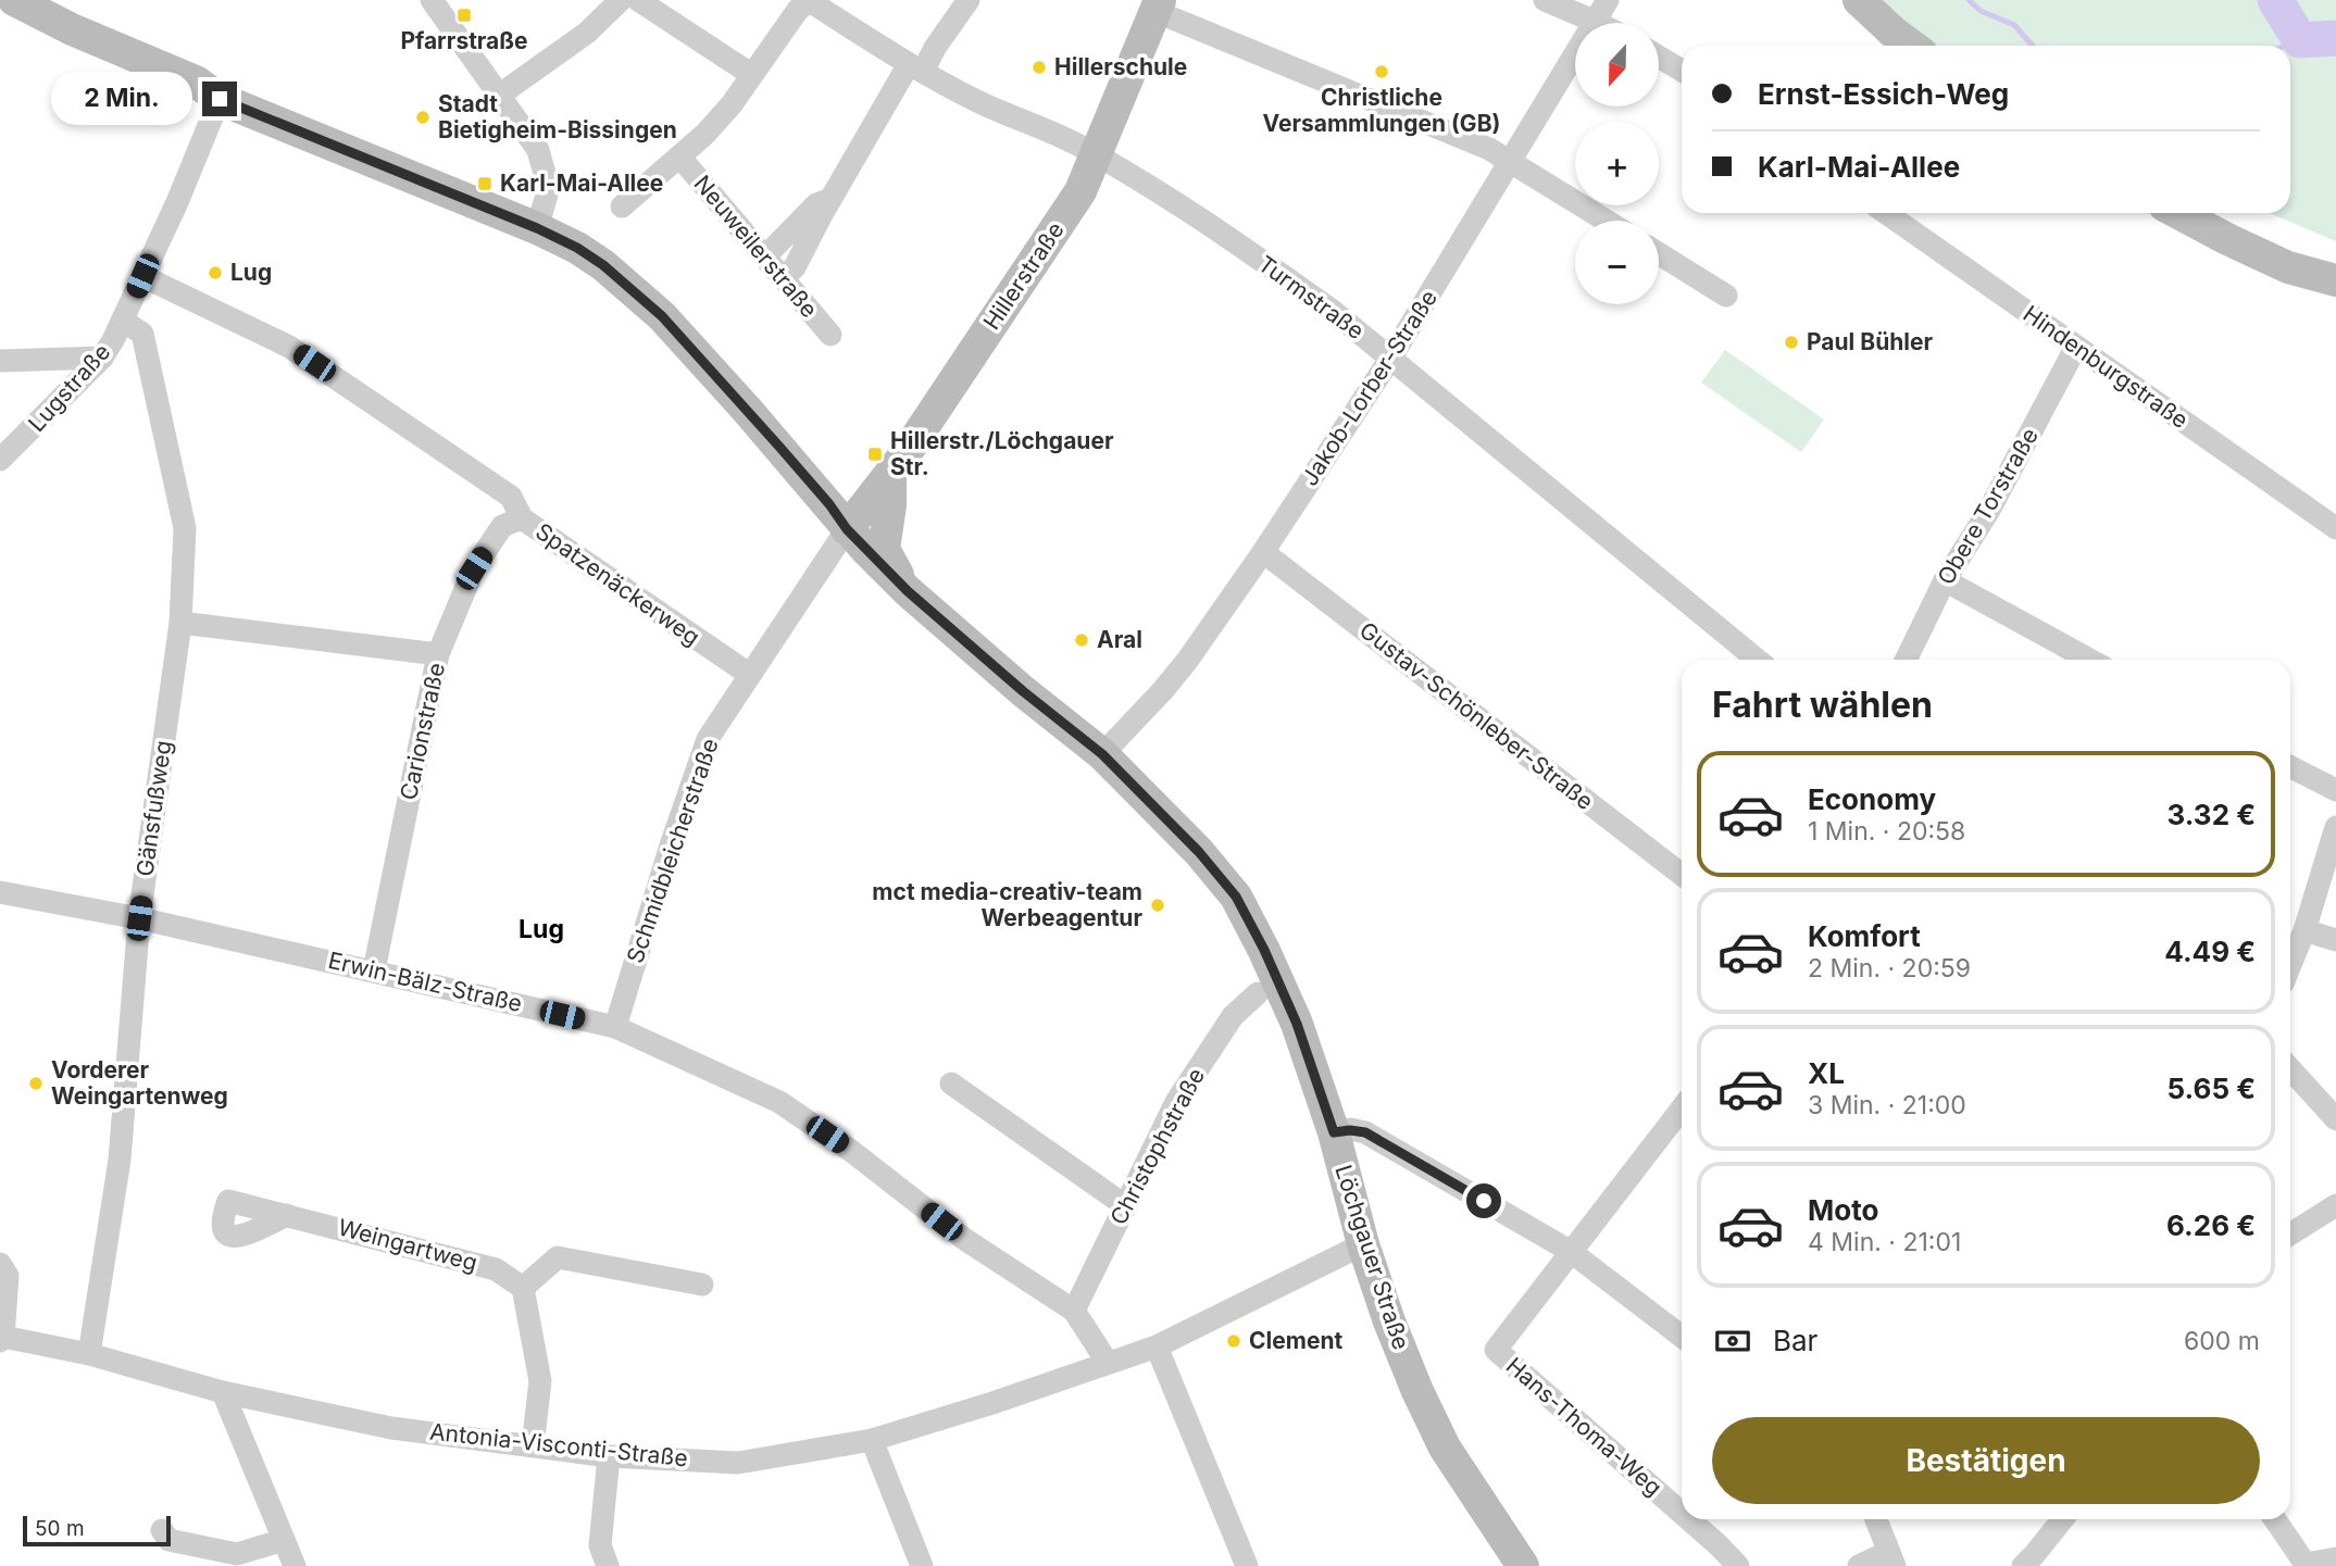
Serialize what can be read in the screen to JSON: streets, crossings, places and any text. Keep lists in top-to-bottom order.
{
  "streets": {
    "main road": ["Hillerstraße", "Löchgauer Straße"],
    "street": [
      "Neuweilerstraße",
      "Turmstraße",
      "Hindenburgstraße",
      "Lugstraße",
      "Jakob-Lorber-Straße",
      "Obere Torstraße",
      "Spatzenäckerweg",
      "Gustav-Schönleber-Straße",
      "Carionstraße",
      "Gänsfußweg",
      "Schmidbleicherstraße",
      "Erwin-Bälz-Straße",
      "Christophstraße",
      "Weingartweg",
      "Hans-Thoma-Weg",
      "Antonia-Visconti-Straße"
    ]
  },
  "crossings": [
    ["Neuweilerstraße", "Turmstraße"],
    ["Hillerstraße", "Turmstraße"],
    ["Hillerstraße", "Schmidbleicherstraße"],
    ["Hillerstraße", "Löchgauer Straße"],
    ["Turmstraße", "Jakob-Lorber-Straße"],
    ["Hindenburgstraße", "Obere Torstraße"],
    ["Lugstraße", "Spatzenäckerweg"],
    ["Lugstraße", "Gänsfußweg"],
    ["Jakob-Lorber-Straße", "Gustav-Schönleber-Straße"],
    ["Jakob-Lorber-Straße", "Löchgauer Straße"],
    ["Spatzenäckerweg", "Carionstraße"],
    ["Spatzenäckerweg", "Schmidbleicherstraße"],
    ["Carionstraße", "Erwin-Bälz-Straße"],
    ["Gänsfußweg", "Erwin-Bälz-Straße"],
    ["Gänsfußweg", "Antonia-Visconti-Straße"],
    ["Schmidbleicherstraße", "Erwin-Bälz-Straße"],
    ["Schmidbleicherstraße", "Löchgauer Straße"],
    ["Erwin-Bälz-Straße", "Christophstraße"],
    ["Erwin-Bälz-Straße", "Antonia-Visconti-Straße"],
    ["Löchgauer Straße", "Antonia-Visconti-Straße"]
  ],
  "districts": ["Lug"],
  "places": {
    "transit": ["Pfarrstraße", "Karl-Mai-Allee", "Hillerstr./Löchgauer Str."],
    "other": [
      "Hillerschule",
      "Christliche Versammlungen (GB)",
      "Stadt Bietigheim-Bissingen",
      "Lug",
      "Paul Bühler",
      "Aral",
      "mct media-creativ-team Werbeagentur",
      "Vorderer Weingartenweg",
      "Clement"
    ]
  },
  "scale_bar": "50 m",
  "north": "bottom",
  "page": {
    "map_buttons": ["+", "−"],
    "banner": ["Ernst-Essich-Weg", "Karl-Mai-Allee"],
    "bubble": "2 Min.",
    "heading": "Fahrt wählen",
    "list": [
      {
        "name": "Economy",
        "note": "1 Min. · 20:58",
        "value": "3.32 €"
      },
      {
        "name": "Komfort",
        "note": "2 Min. · 20:59",
        "value": "4.49 €"
      },
      {
        "name": "XL",
        "note": "3 Min. · 21:00",
        "value": "5.65 €"
      },
      {
        "name": "Moto",
        "note": "4 Min. · 21:01",
        "value": "6.26 €"
      }
    ],
    "pay": ["Bar", "600 m"],
    "buttons": "Bestätigen",
    "scale": "50 m"
  }
}
